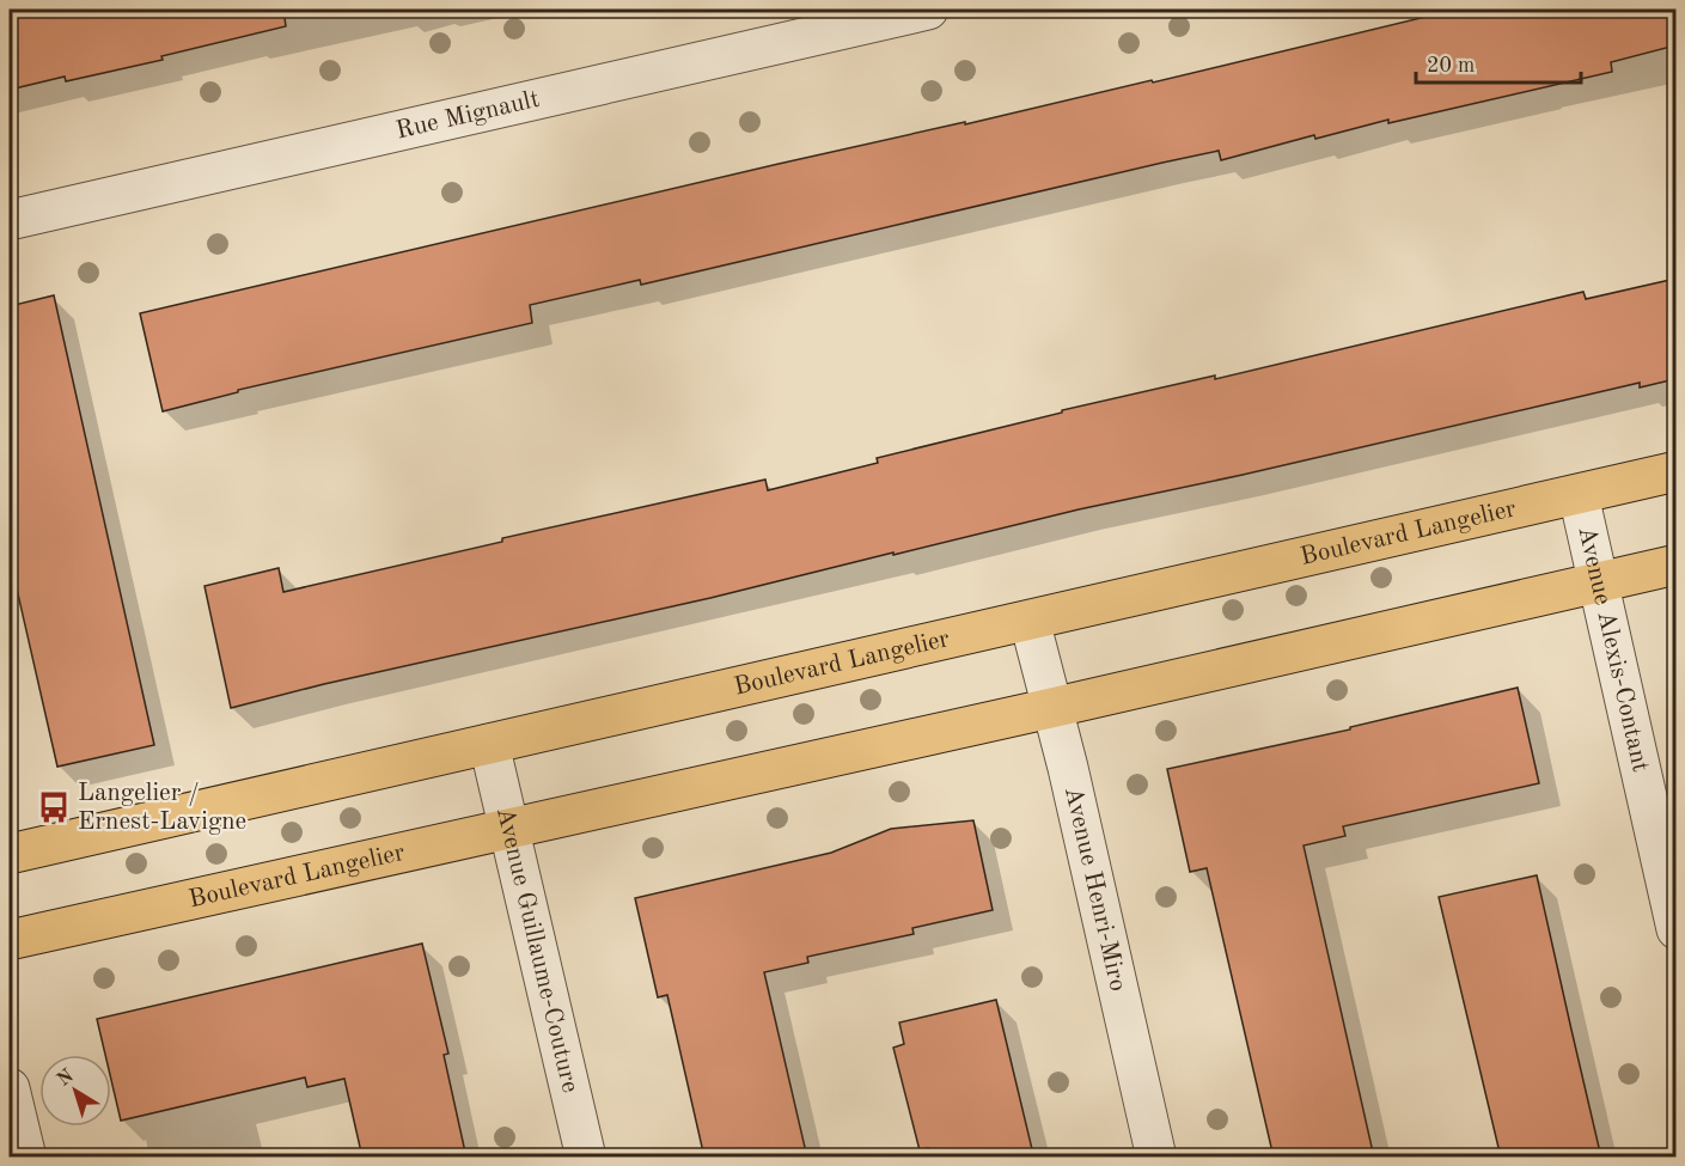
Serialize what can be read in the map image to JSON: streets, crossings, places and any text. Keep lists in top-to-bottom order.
{
  "streets": {
    "main road": ["Boulevard Langelier"],
    "street": [
      "Rue Mignault",
      "Avenue Alexis-Contant",
      "Avenue Henri-Miro",
      "Avenue Guillaume-Couture"
    ]
  },
  "crossings": [
    ["Boulevard Langelier", "Avenue Alexis-Contant"],
    ["Boulevard Langelier", "Avenue Henri-Miro"],
    ["Boulevard Langelier", "Avenue Guillaume-Couture"]
  ],
  "places": {
    "bus stop": ["Langelier / Ernest-Lavigne"]
  },
  "scale_bar": "20 m",
  "north": "top left"
}
